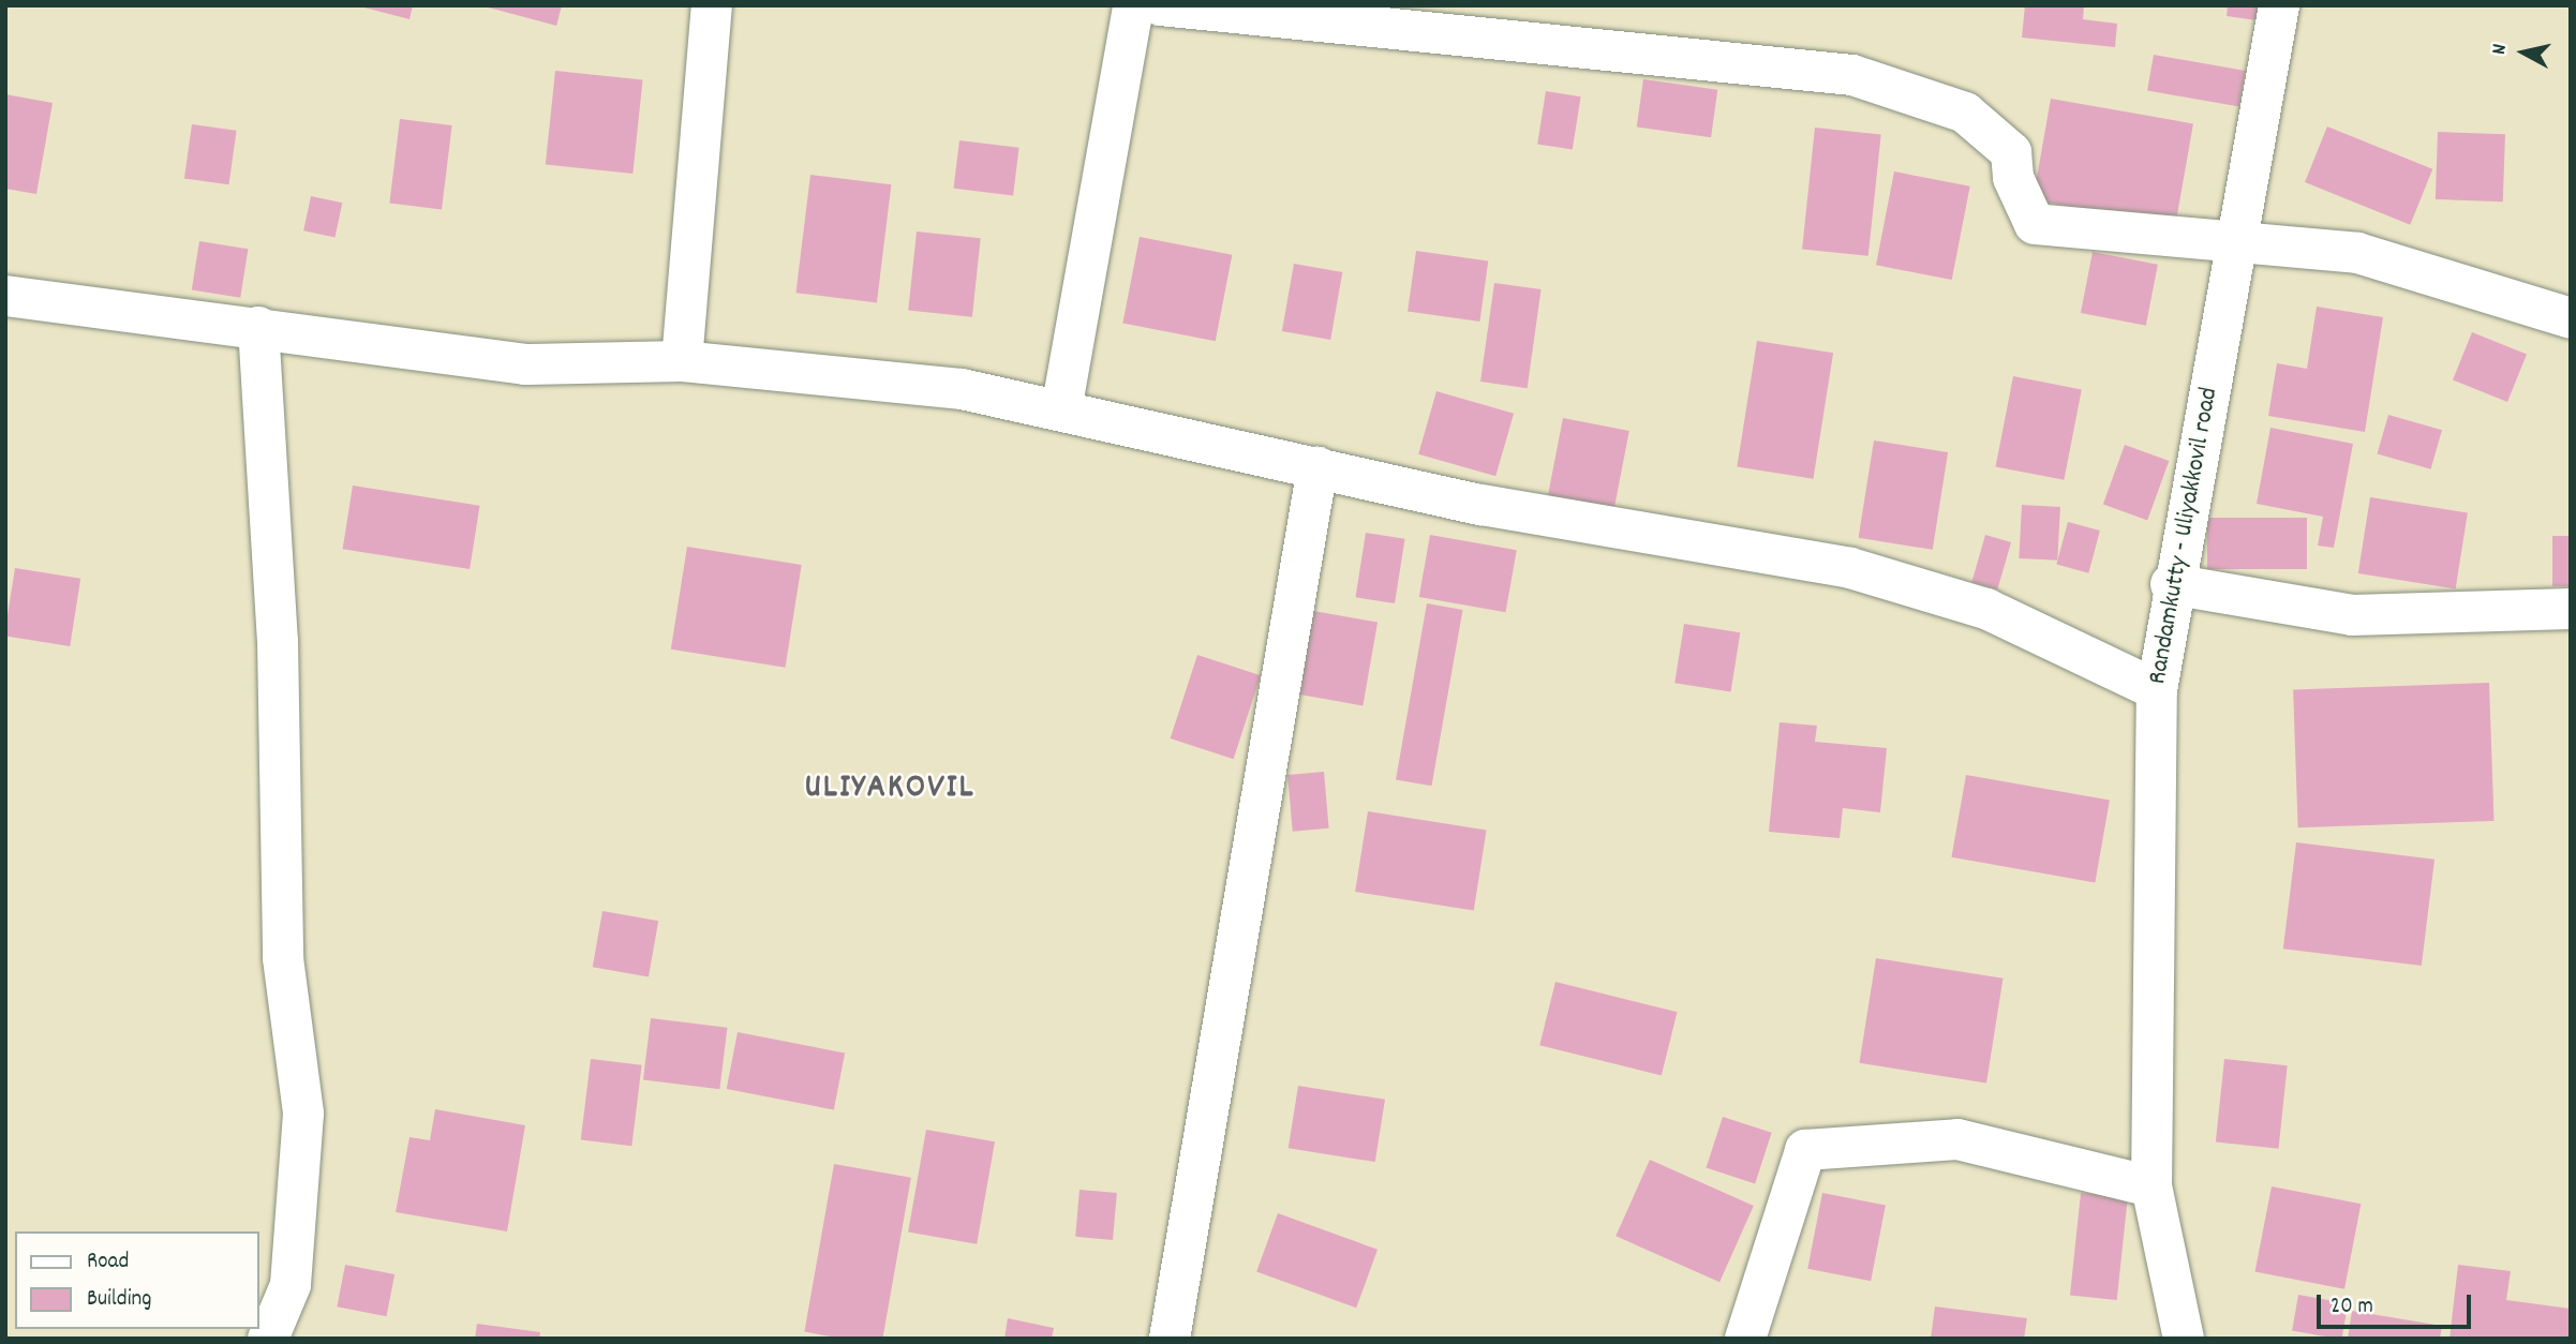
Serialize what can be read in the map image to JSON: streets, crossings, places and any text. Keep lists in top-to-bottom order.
{
  "streets": {
    "street": ["Randamkutty - Uliyakkovil road"]
  },
  "districts": ["ULIYAKOVIL"],
  "legend": ["Road", "Building"],
  "scale_bar": "20 m",
  "north": "left"
}
